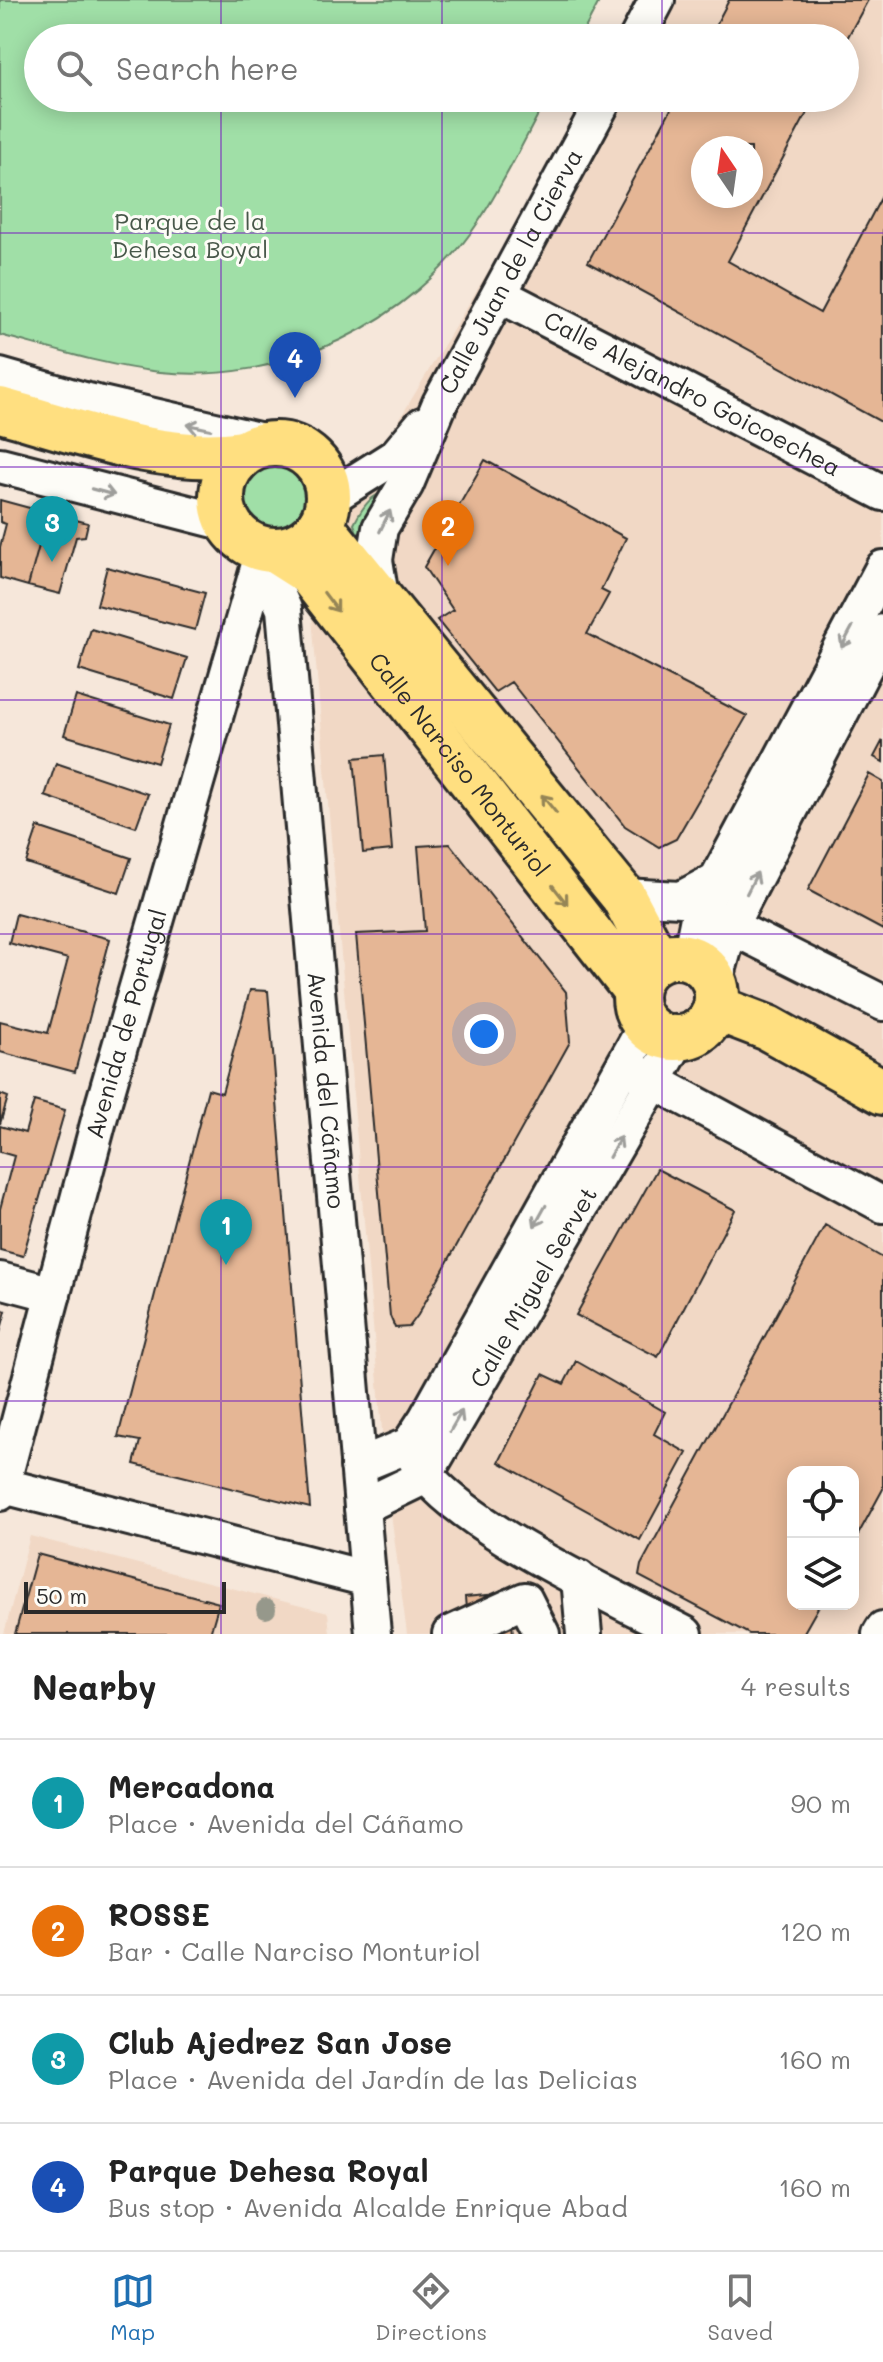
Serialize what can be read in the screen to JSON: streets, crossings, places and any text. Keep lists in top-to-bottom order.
{
  "streets": {
    "main road": ["Calle Narciso Monturiol"],
    "street": [
      "Calle Juan de la Cierva",
      "Calle Alejandro Goicoechea",
      "Avenida de Portugal",
      "Avenida del Cáñamo",
      "Calle Miguel Servet"
    ]
  },
  "crossings": [
    ["Calle Juan de la Cierva", "Calle Alejandro Goicoechea"],
    ["Calle Narciso Monturiol", "Avenida de Portugal"],
    ["Calle Narciso Monturiol", "Avenida del Cáñamo"],
    ["Avenida de Portugal", "Avenida del Cáñamo"]
  ],
  "parks": ["Parque de la Dehesa Boyal"],
  "scale_bar": "50 m",
  "north": "top",
  "page": {
    "search": "Search here",
    "pins": [
      "4",
      "3",
      "2",
      "1"
    ],
    "scale": "50 m",
    "heading": ["Nearby", "4 results"],
    "list": [
      {
        "mark": "1",
        "name": "Mercadona",
        "note": "Place · Avenida del Cáñamo",
        "value": "90 m"
      },
      {
        "mark": "2",
        "name": "ROSSE",
        "note": "Bar · Calle Narciso Monturiol",
        "value": "120 m"
      },
      {
        "mark": "3",
        "name": "Club Ajedrez San Jose",
        "note": "Place · Avenida del Jardín de las Delicias",
        "value": "160 m"
      },
      {
        "mark": "4",
        "name": "Parque Dehesa Royal",
        "note": "Bus stop · Avenida Alcalde Enrique Abad",
        "value": "160 m"
      }
    ],
    "nav": ["Map", "Directions", "Saved"]
  }
}
